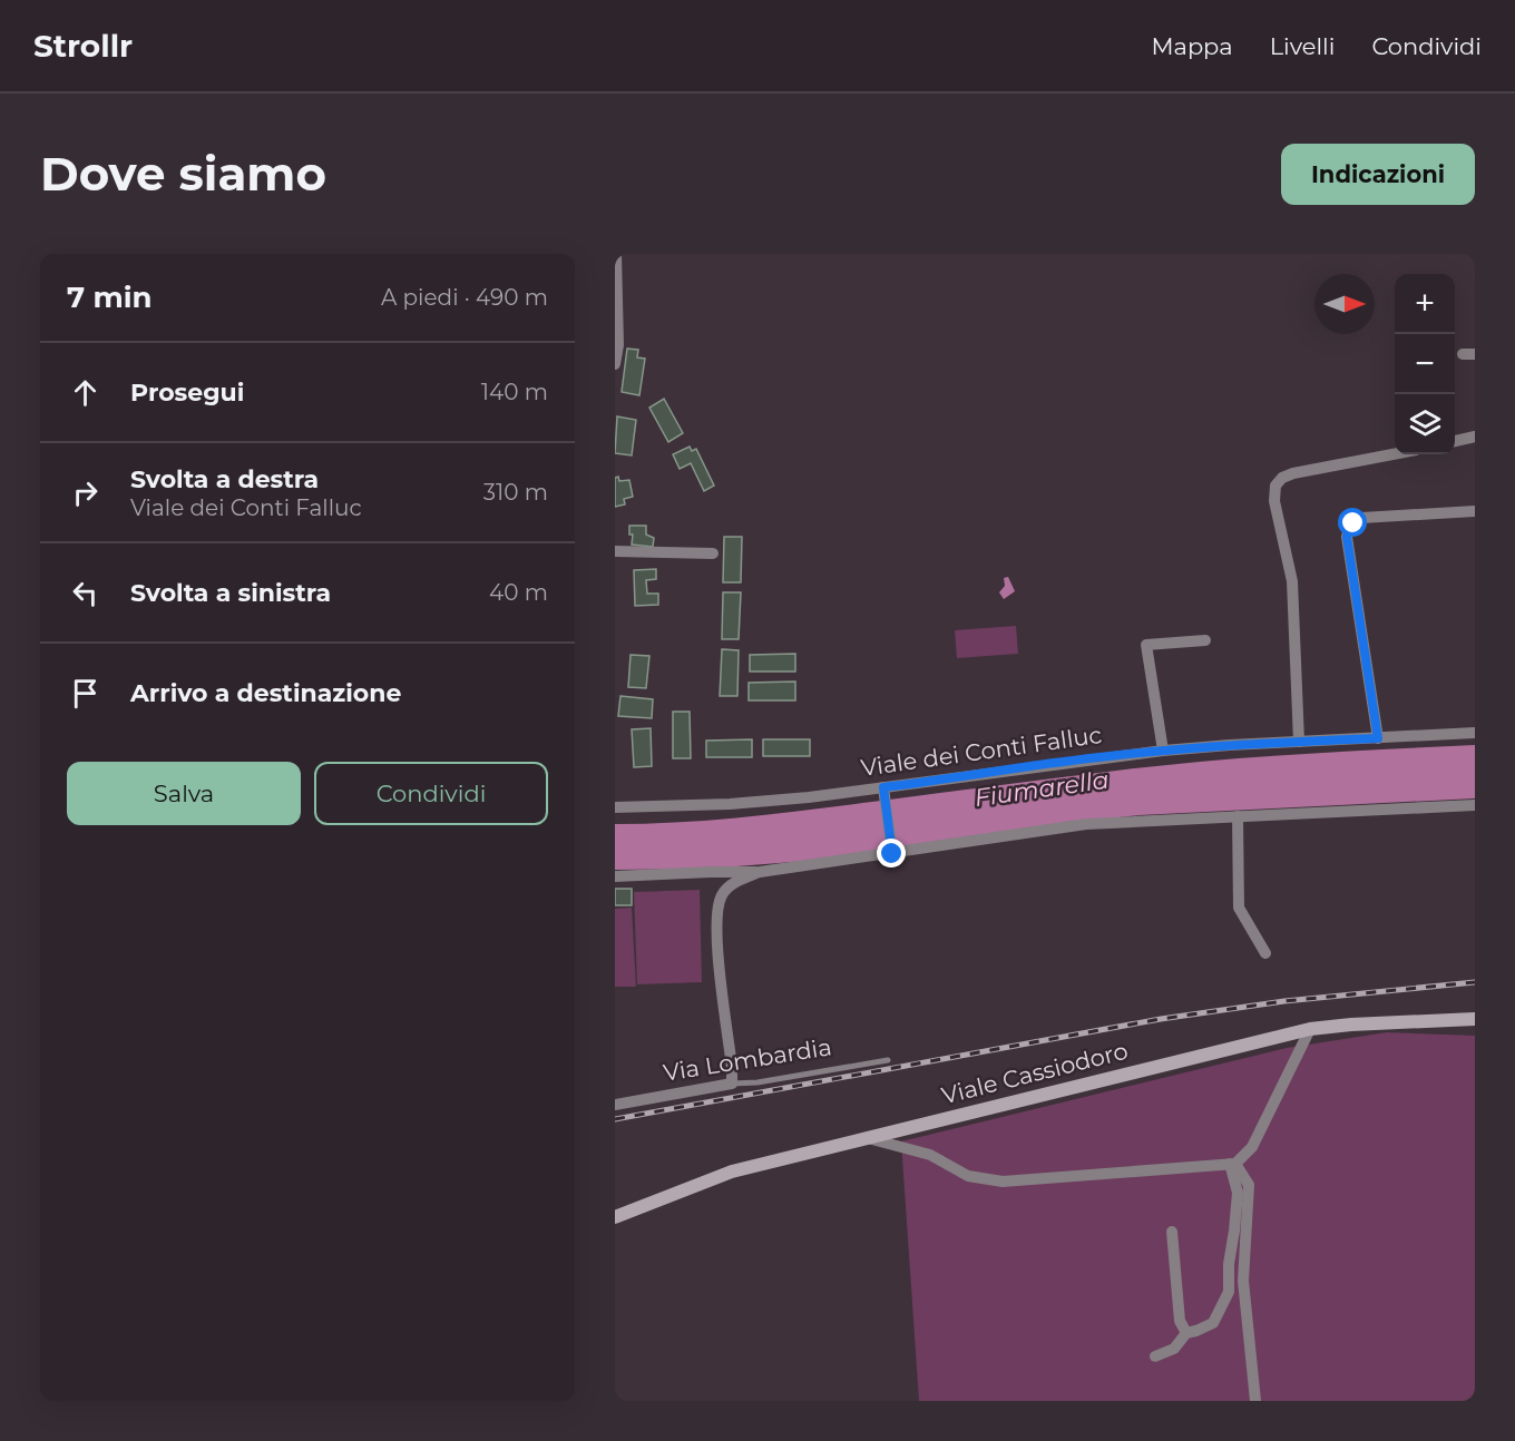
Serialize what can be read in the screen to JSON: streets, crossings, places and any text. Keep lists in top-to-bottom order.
{
  "streets": {
    "main road": ["Viale Cassiodoro"],
    "street": ["Viale dei Conti Falluc", "Via Lombardia"]
  },
  "water": ["Fiumarella"],
  "north": "right",
  "page": {
    "header": "Strollr",
    "nav": ["Mappa", "Livelli", "Condividi"],
    "buttons": [
      "Indicazioni",
      ["Salva", "Condividi"]
    ],
    "title": "Dove siamo",
    "heading": ["7 min", "A piedi · 490 m"],
    "map_buttons": ["+", "−"],
    "list": [
      ["Prosegui", "140 m"],
      ["Svolta a destra", "Viale dei Conti Falluc", "310 m"],
      ["Svolta a sinistra", "40 m"],
      "Arrivo a destinazione"
    ]
  }
}
